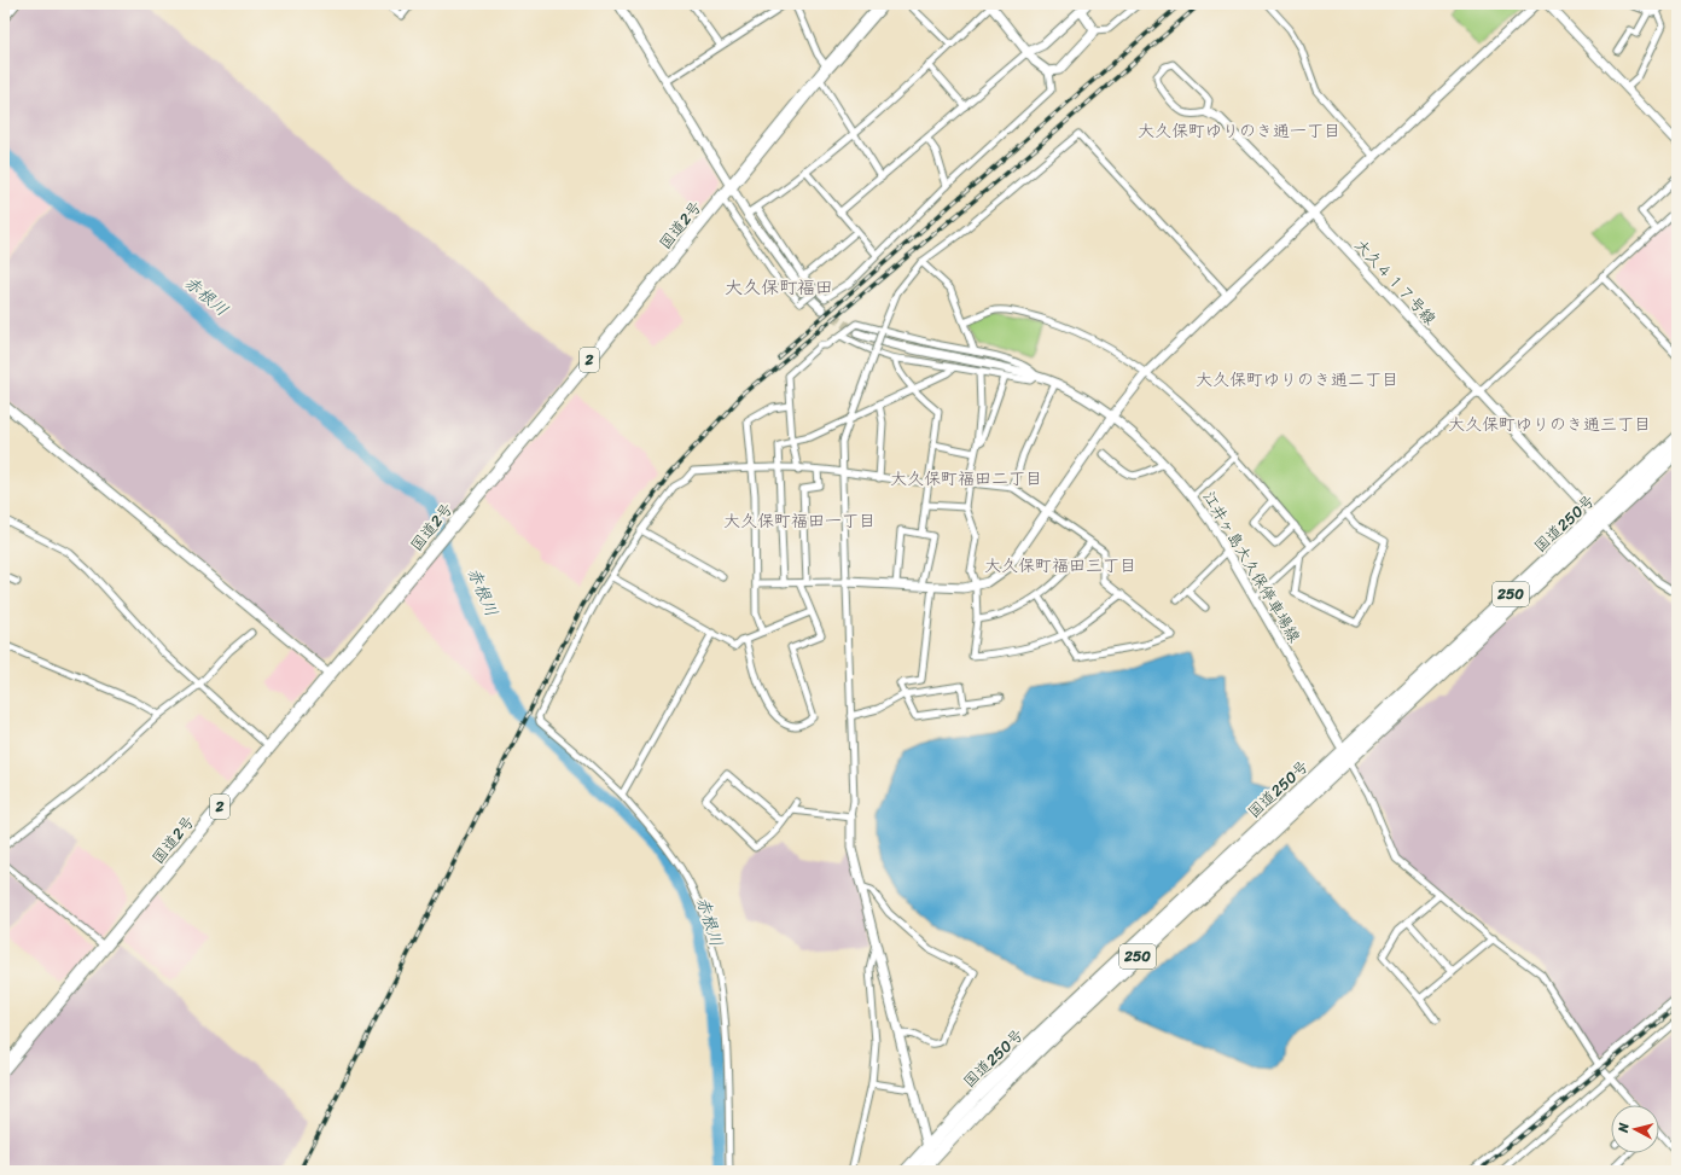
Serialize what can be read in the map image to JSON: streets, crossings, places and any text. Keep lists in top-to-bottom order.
{
  "streets": {
    "highway": [
      "国道2号",
      "2",
      "国道250号",
      "250"
    ],
    "street": ["大久４１７号線", "江井ヶ島大久保停車場線"]
  },
  "crossings": [
    ["大久４１７号線", "国道250号"],
    ["国道250号", "江井ヶ島大久保停車場線"]
  ],
  "districts": [
    "大久保町ゆりのき通一丁目",
    "大久保町福田",
    "大久保町ゆりのき通二丁目",
    "大久保町ゆりのき通三丁目",
    "大久保町福田二丁目",
    "大久保町福田一丁目",
    "大久保町福田三丁目"
  ],
  "water": ["赤根川"],
  "north": "left"
}
